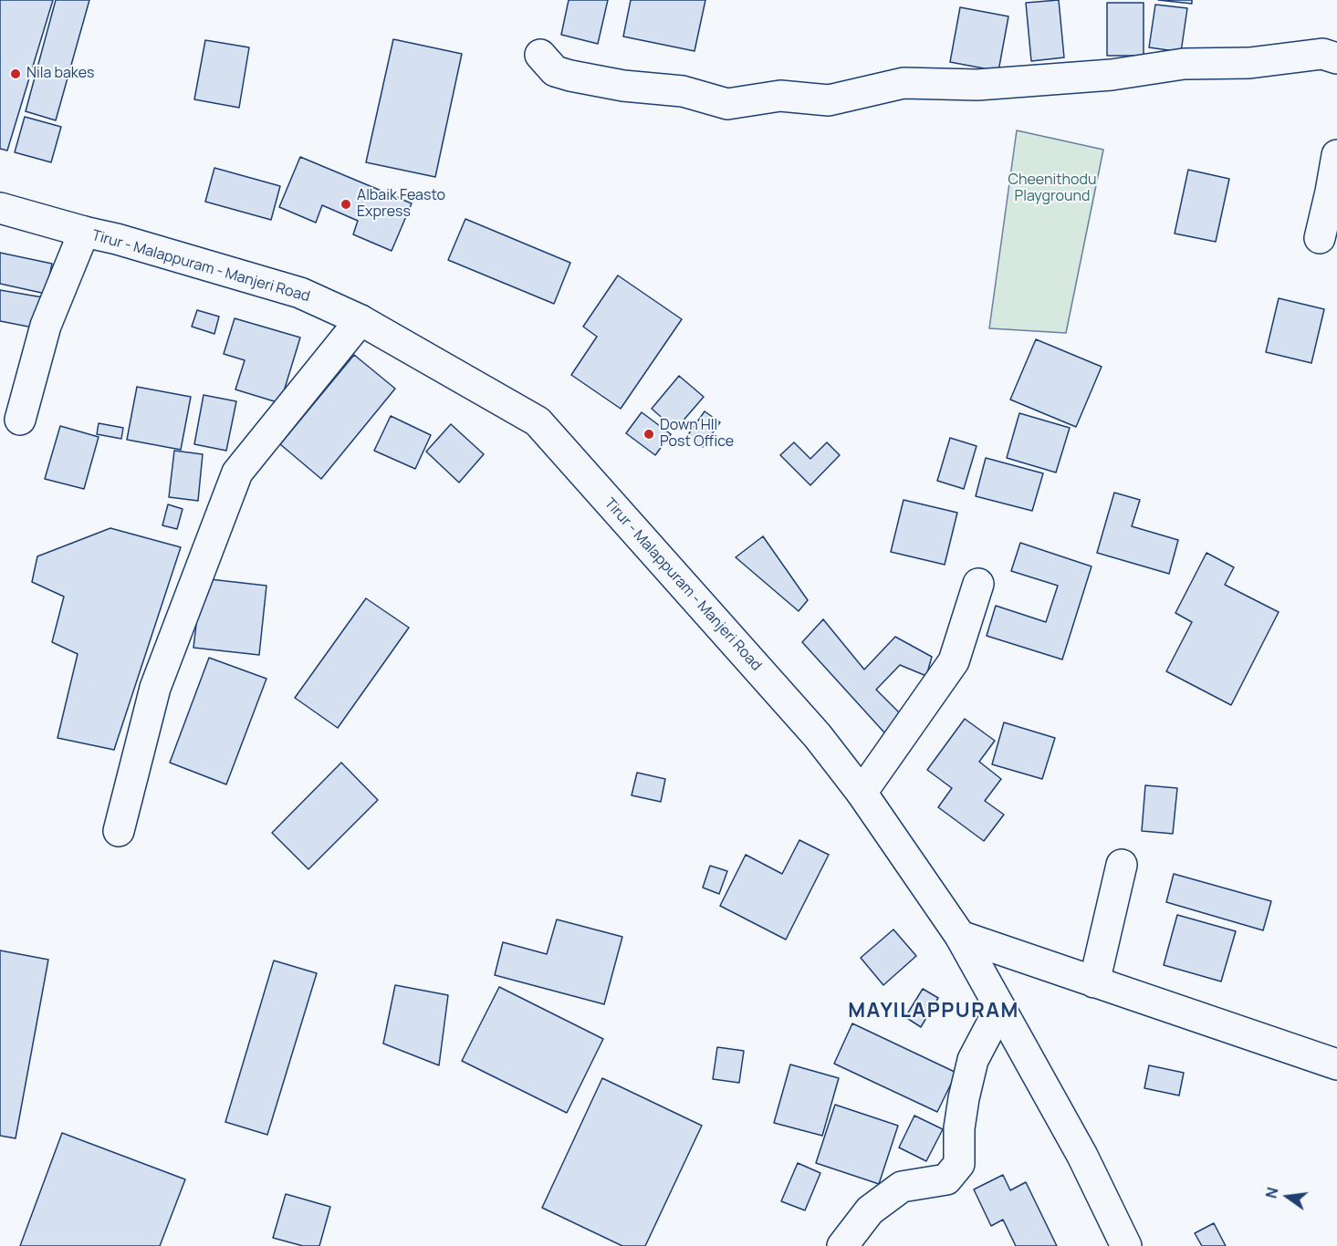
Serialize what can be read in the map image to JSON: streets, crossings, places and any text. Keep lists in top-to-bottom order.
{
  "streets": {
    "street": ["Tirur - Malappuram - Manjeri Road"]
  },
  "districts": ["MAYILAPPURAM"],
  "parks": ["Cheenithodu Playground"],
  "places": ["Nila bakes", "Albaik Feasto Express", "Down Hll Post Office"],
  "north": "left"
}
